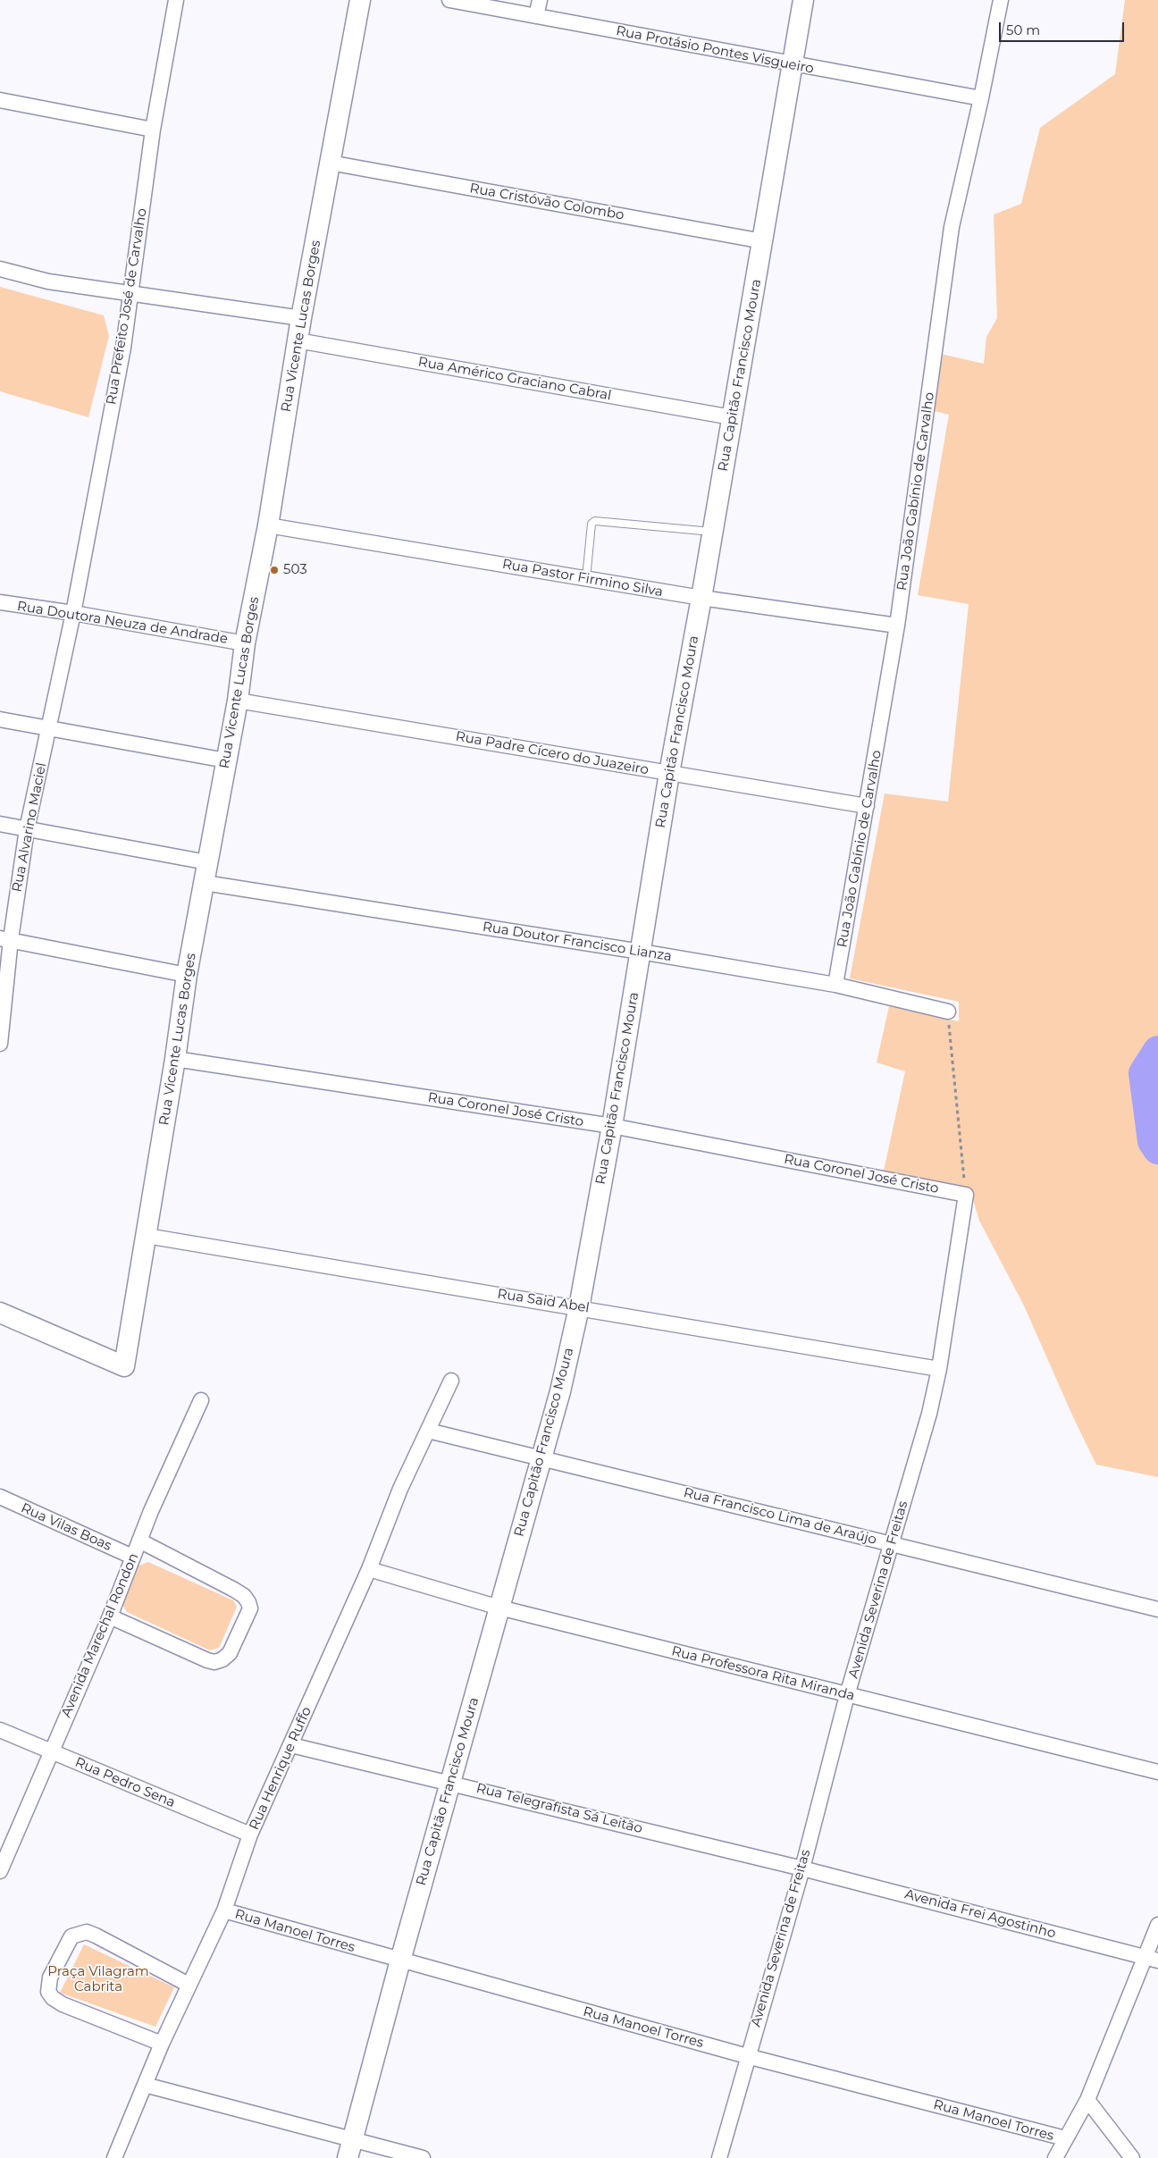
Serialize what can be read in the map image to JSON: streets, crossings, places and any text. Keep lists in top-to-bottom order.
{
  "streets": {
    "main road": ["Rua Vicente Lucas Borges", "Rua Capitão Francisco Moura"],
    "street": [
      "Rua Protásio Pontes Visgueiro",
      "Rua Cristóvão Colombo",
      "Rua Prefeito José de Carvalho",
      "Rua Américo Graciano Cabral",
      "Rua João Gabínio de Carvalho",
      "Rua Pastor Firmino Silva",
      "Rua Doutora Neuza de Andrade",
      "Rua Padre Cícero do Juazeiro",
      "Rua Alvarino Maciel",
      "Rua Doutor Francisco Lianza",
      "Rua Coronel José Cristo",
      "Rua Said Abel",
      "Rua Francisco Lima de Araújo",
      "Rua Vilas Boas",
      "Avenida Severina de Freitas",
      "Avenida Marechal Rondon",
      "Rua Professora Rita Miranda",
      "Rua Henrique Ruffo",
      "Rua Pedro Sena",
      "Rua Telegrafista Sá Leitão",
      "Avenida Frei Agostinho",
      "Rua Manoel Torres"
    ]
  },
  "crossings": [
    ["Rua Protásio Pontes Visgueiro", "Rua Capitão Francisco Moura"],
    ["Rua Protásio Pontes Visgueiro", "Rua João Gabínio de Carvalho"],
    ["Rua Cristóvão Colombo", "Rua Vicente Lucas Borges"],
    ["Rua Cristóvão Colombo", "Rua Capitão Francisco Moura"],
    ["Rua Prefeito José de Carvalho", "Rua Doutora Neuza de Andrade"],
    ["Rua Prefeito José de Carvalho", "Rua Alvarino Maciel"],
    ["Rua Vicente Lucas Borges", "Rua Américo Graciano Cabral"],
    ["Rua Vicente Lucas Borges", "Rua Pastor Firmino Silva"],
    ["Rua Vicente Lucas Borges", "Rua Doutora Neuza de Andrade"],
    ["Rua Vicente Lucas Borges", "Rua Padre Cícero do Juazeiro"],
    ["Rua Vicente Lucas Borges", "Rua Doutor Francisco Lianza"],
    ["Rua Vicente Lucas Borges", "Rua Coronel José Cristo"],
    ["Rua Vicente Lucas Borges", "Rua Said Abel"],
    ["Rua Capitão Francisco Moura", "Rua Américo Graciano Cabral"],
    ["Rua Capitão Francisco Moura", "Rua Pastor Firmino Silva"],
    ["Rua Capitão Francisco Moura", "Rua Padre Cícero do Juazeiro"],
    ["Rua Capitão Francisco Moura", "Rua Doutor Francisco Lianza"],
    ["Rua Capitão Francisco Moura", "Rua Coronel José Cristo"],
    ["Rua Capitão Francisco Moura", "Rua Said Abel"],
    ["Rua Capitão Francisco Moura", "Rua Francisco Lima de Araújo"],
    ["Rua Capitão Francisco Moura", "Rua Professora Rita Miranda"],
    ["Rua Capitão Francisco Moura", "Rua Telegrafista Sá Leitão"],
    ["Rua Capitão Francisco Moura", "Rua Manoel Torres"],
    ["Rua João Gabínio de Carvalho", "Rua Pastor Firmino Silva"],
    ["Rua João Gabínio de Carvalho", "Rua Padre Cícero do Juazeiro"],
    ["Rua João Gabínio de Carvalho", "Rua Doutor Francisco Lianza"],
    ["Rua Doutora Neuza de Andrade", "Rua Alvarino Maciel"],
    ["Rua Coronel José Cristo", "Avenida Severina de Freitas"],
    ["Rua Said Abel", "Avenida Severina de Freitas"],
    ["Rua Francisco Lima de Araújo", "Avenida Severina de Freitas"],
    ["Rua Francisco Lima de Araújo", "Rua Henrique Ruffo"],
    ["Rua Vilas Boas", "Avenida Marechal Rondon"],
    ["Avenida Severina de Freitas", "Rua Professora Rita Miranda"],
    ["Avenida Severina de Freitas", "Rua Telegrafista Sá Leitão"],
    ["Avenida Severina de Freitas", "Avenida Frei Agostinho"],
    ["Avenida Severina de Freitas", "Rua Manoel Torres"],
    ["Avenida Marechal Rondon", "Rua Pedro Sena"],
    ["Rua Professora Rita Miranda", "Rua Henrique Ruffo"],
    ["Rua Henrique Ruffo", "Rua Pedro Sena"],
    ["Rua Henrique Ruffo", "Rua Telegrafista Sá Leitão"],
    ["Rua Henrique Ruffo", "Rua Manoel Torres"],
    ["Rua Telegrafista Sá Leitão", "Avenida Frei Agostinho"]
  ],
  "parks": ["Praça Vilagram Cabrita"],
  "places": ["503"],
  "scale_bar": "50 m"
}
